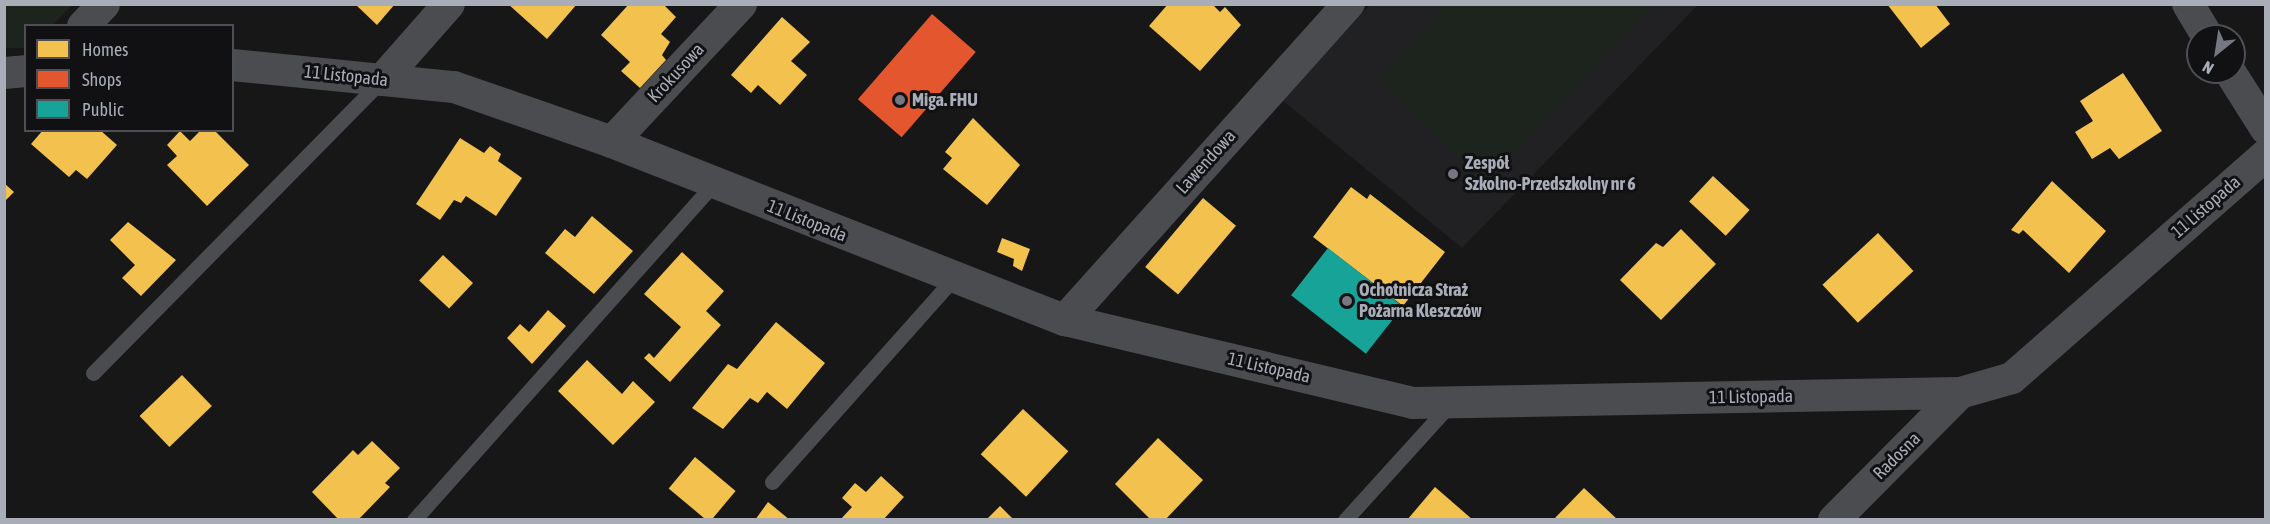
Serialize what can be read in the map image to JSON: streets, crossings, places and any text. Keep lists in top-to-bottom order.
{
  "streets": {
    "street": [
      "Krokusowa",
      "11 Listopada",
      "Lawendowa",
      "Radosna"
    ]
  },
  "crossings": [
    ["Krokusowa", "11 Listopada"],
    ["11 Listopada", "Lawendowa"],
    ["11 Listopada", "Radosna"]
  ],
  "places": ["Miga. FHU", "Zespół Szkolno-Przedszkolny nr 6", "Ochotnicza Straż Pożarna Kleszczów"],
  "legend": ["Homes", "Shops", "Public"],
  "north": "bottom left"
}
